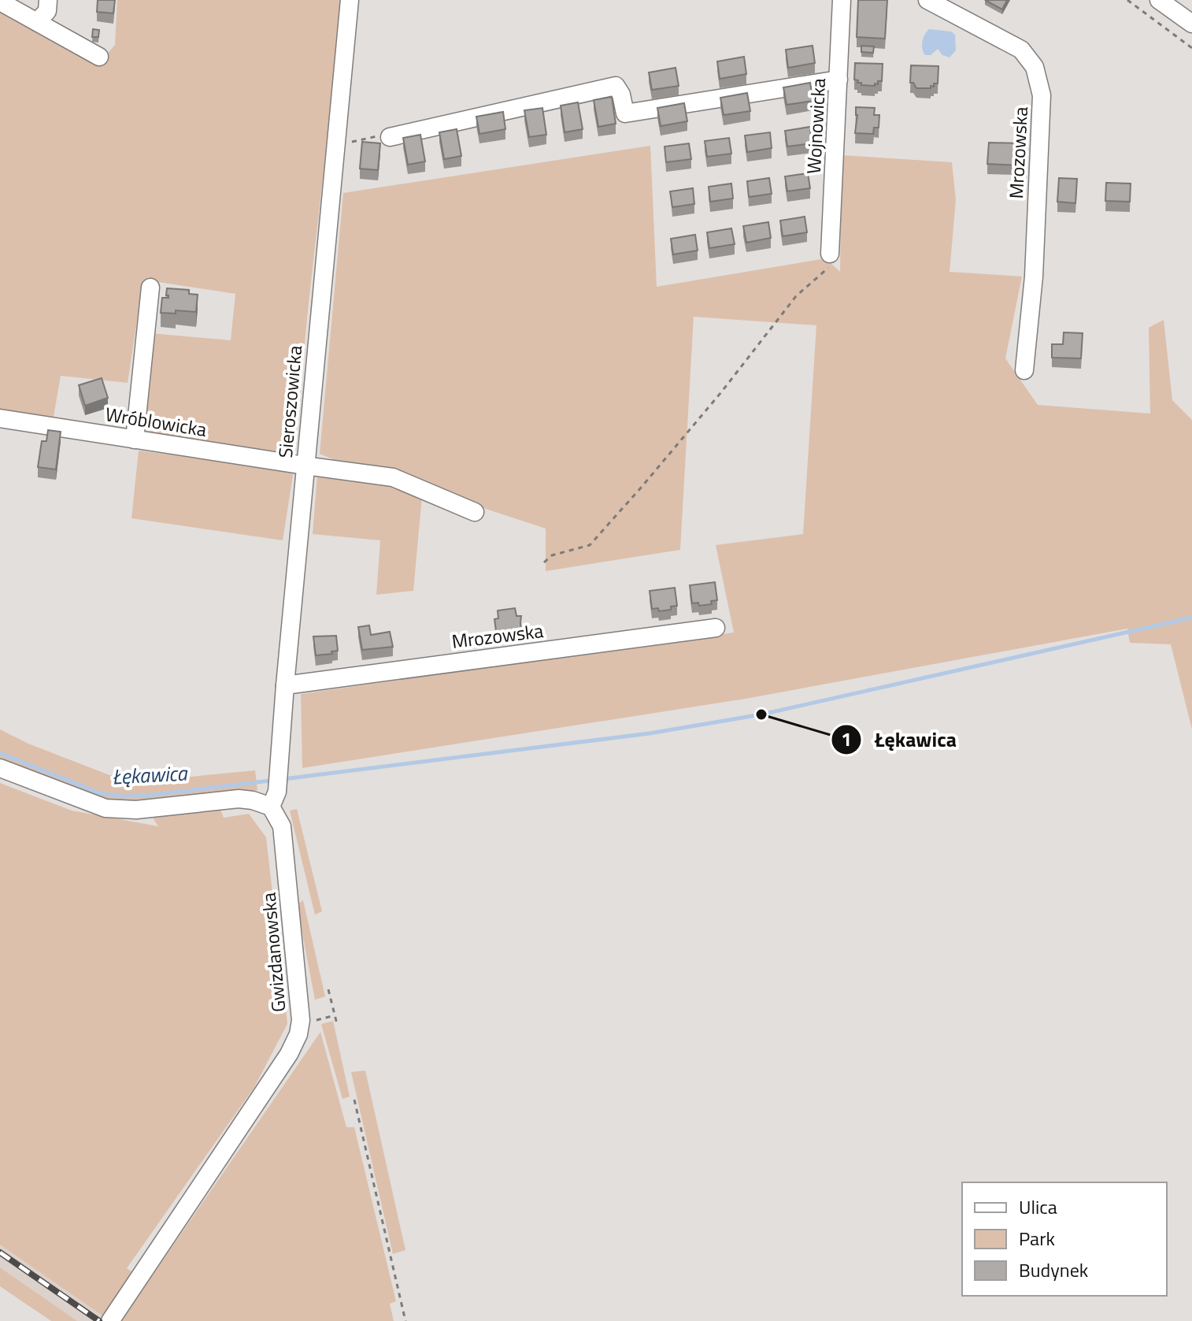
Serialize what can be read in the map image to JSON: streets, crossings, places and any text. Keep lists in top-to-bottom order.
{
  "streets": {
    "street": [
      "Wojnowicka",
      "Mrozowska",
      "Sieroszowicka",
      "Wróblowicka",
      "Gwizdanowska"
    ]
  },
  "crossings": [
    ["Mrozowska", "Sieroszowicka"],
    ["Sieroszowicka", "Wróblowicka"],
    ["Sieroszowicka", "Gwizdanowska"]
  ],
  "water": ["Łękawica"],
  "places": ["Łękawica"],
  "legend": ["Ulica", "Park", "Budynek"]
}
